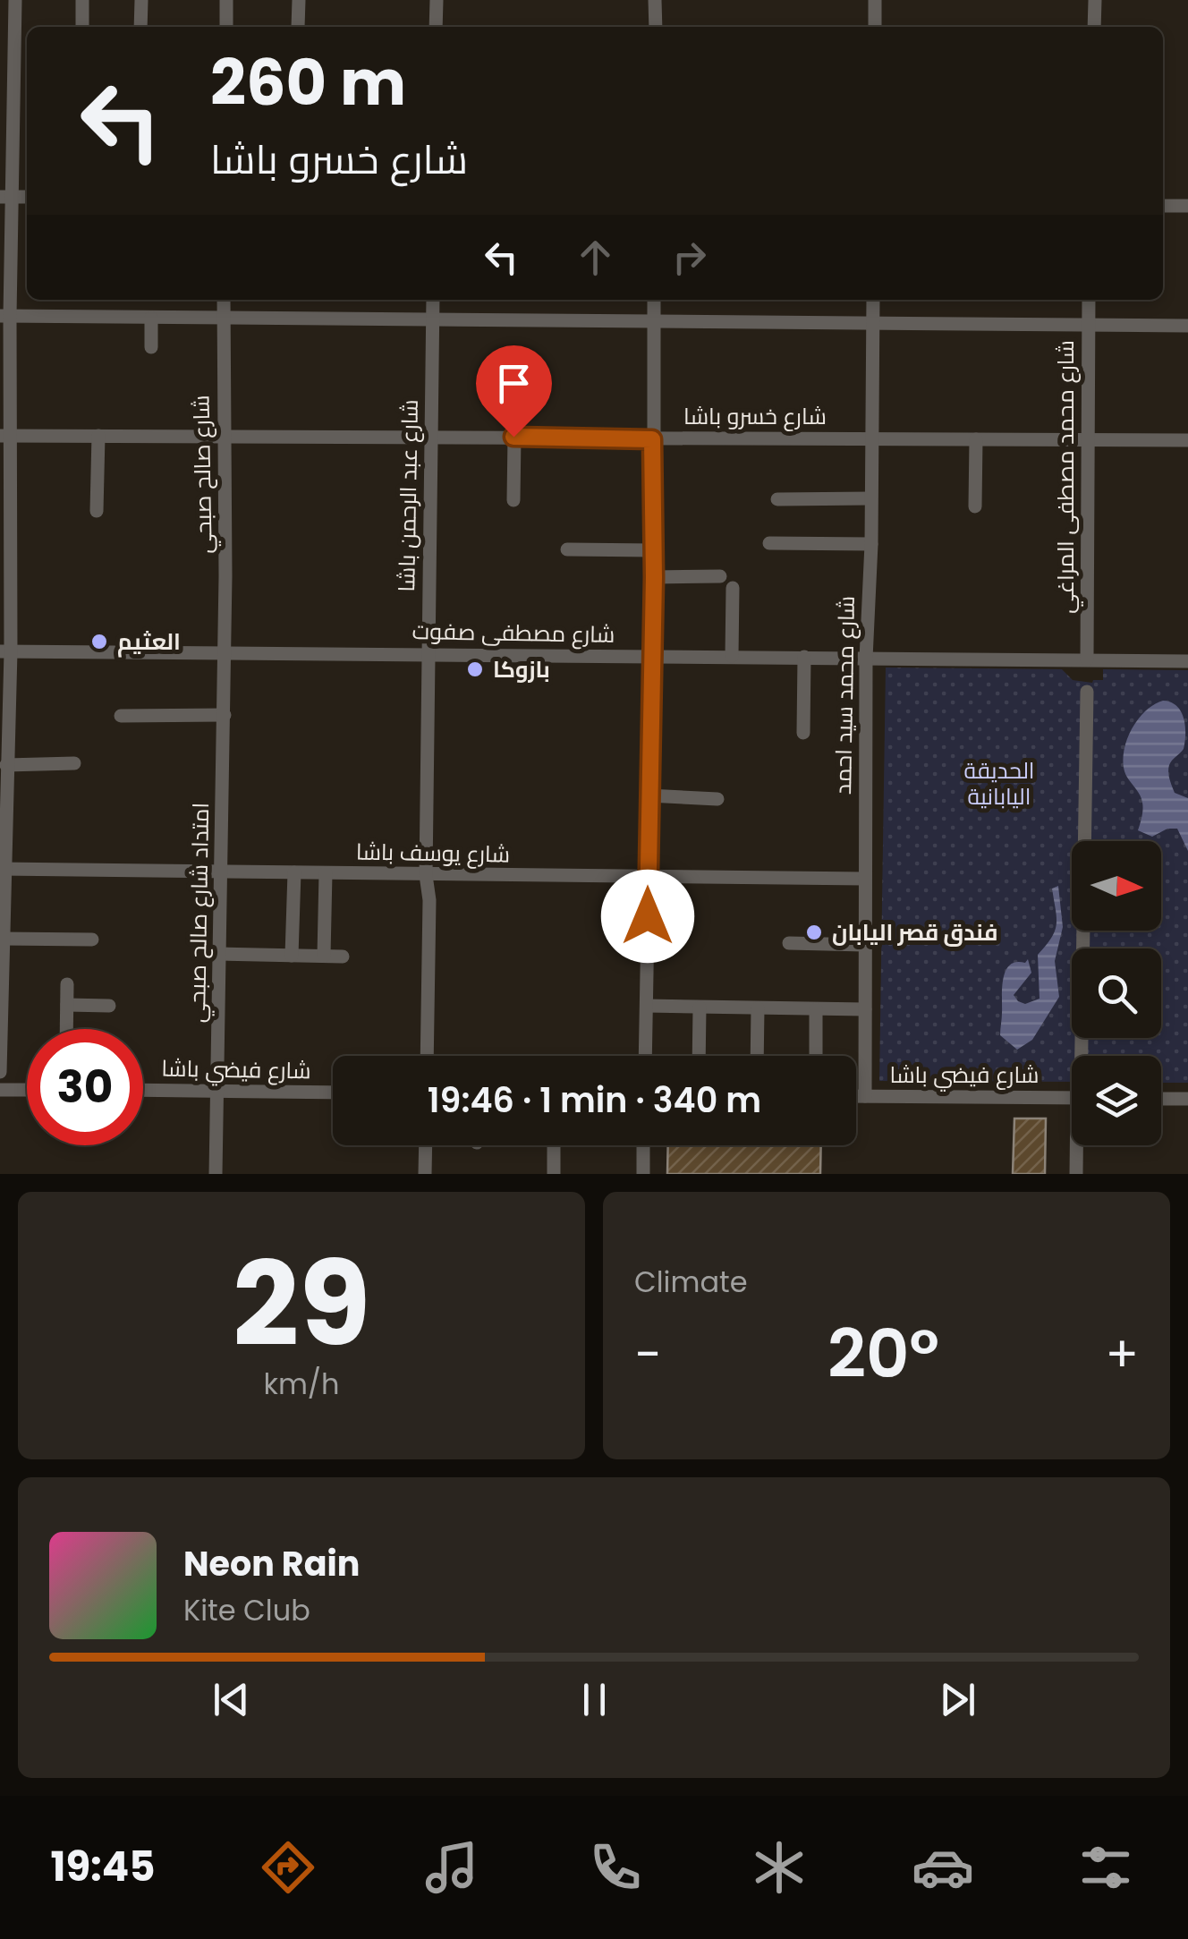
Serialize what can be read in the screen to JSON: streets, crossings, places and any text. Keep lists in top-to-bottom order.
{
  "streets": {
    "street": [
      "شارع خسرو باشا",
      "شارع صالح صبحي",
      "شارع محمد مصطفى المراغي",
      "شارع عبد الرحمن باشا",
      "شارع مصطفى صفوت",
      "شارع محمد سيد احمد",
      "شارع يوسف باشا",
      "امتداد شارع صالح صبحي",
      "شارع فيضي باشا"
    ]
  },
  "crossings": [
    ["شارع خسرو باشا", "شارع صالح صبحي"],
    ["شارع خسرو باشا", "شارع محمد مصطفى المراغي"],
    ["شارع خسرو باشا", "شارع عبد الرحمن باشا"],
    ["شارع خسرو باشا", "شارع محمد سيد احمد"],
    ["شارع صالح صبحي", "شارع مصطفى صفوت"],
    ["شارع صالح صبحي", "امتداد شارع صالح صبحي"],
    ["شارع محمد مصطفى المراغي", "شارع مصطفى صفوت"],
    ["شارع عبد الرحمن باشا", "شارع مصطفى صفوت"],
    ["شارع عبد الرحمن باشا", "شارع يوسف باشا"],
    ["شارع مصطفى صفوت", "شارع محمد سيد احمد"],
    ["شارع مصطفى صفوت", "امتداد شارع صالح صبحي"],
    ["شارع محمد سيد احمد", "شارع يوسف باشا"],
    ["شارع محمد سيد احمد", "شارع فيضي باشا"],
    ["شارع يوسف باشا", "امتداد شارع صالح صبحي"],
    ["امتداد شارع صالح صبحي", "شارع فيضي باشا"]
  ],
  "parks": ["الحديقة اليابانية"],
  "places": ["العثيم", "بازوكا", "فندق قصر اليابان"],
  "north": "right",
  "page": {
    "turn": ["260 m", "شارع خسرو باشا"],
    "limit": "30",
    "trip": "19:46 · 1 min · 340 m",
    "tile": [
      ["29", "km/h"],
      "Climate"
    ],
    "heat": ["−", "20°", "+"],
    "song": ["Neon Rain", "Kite Club"],
    "tabs": "19:45"
  }
}
